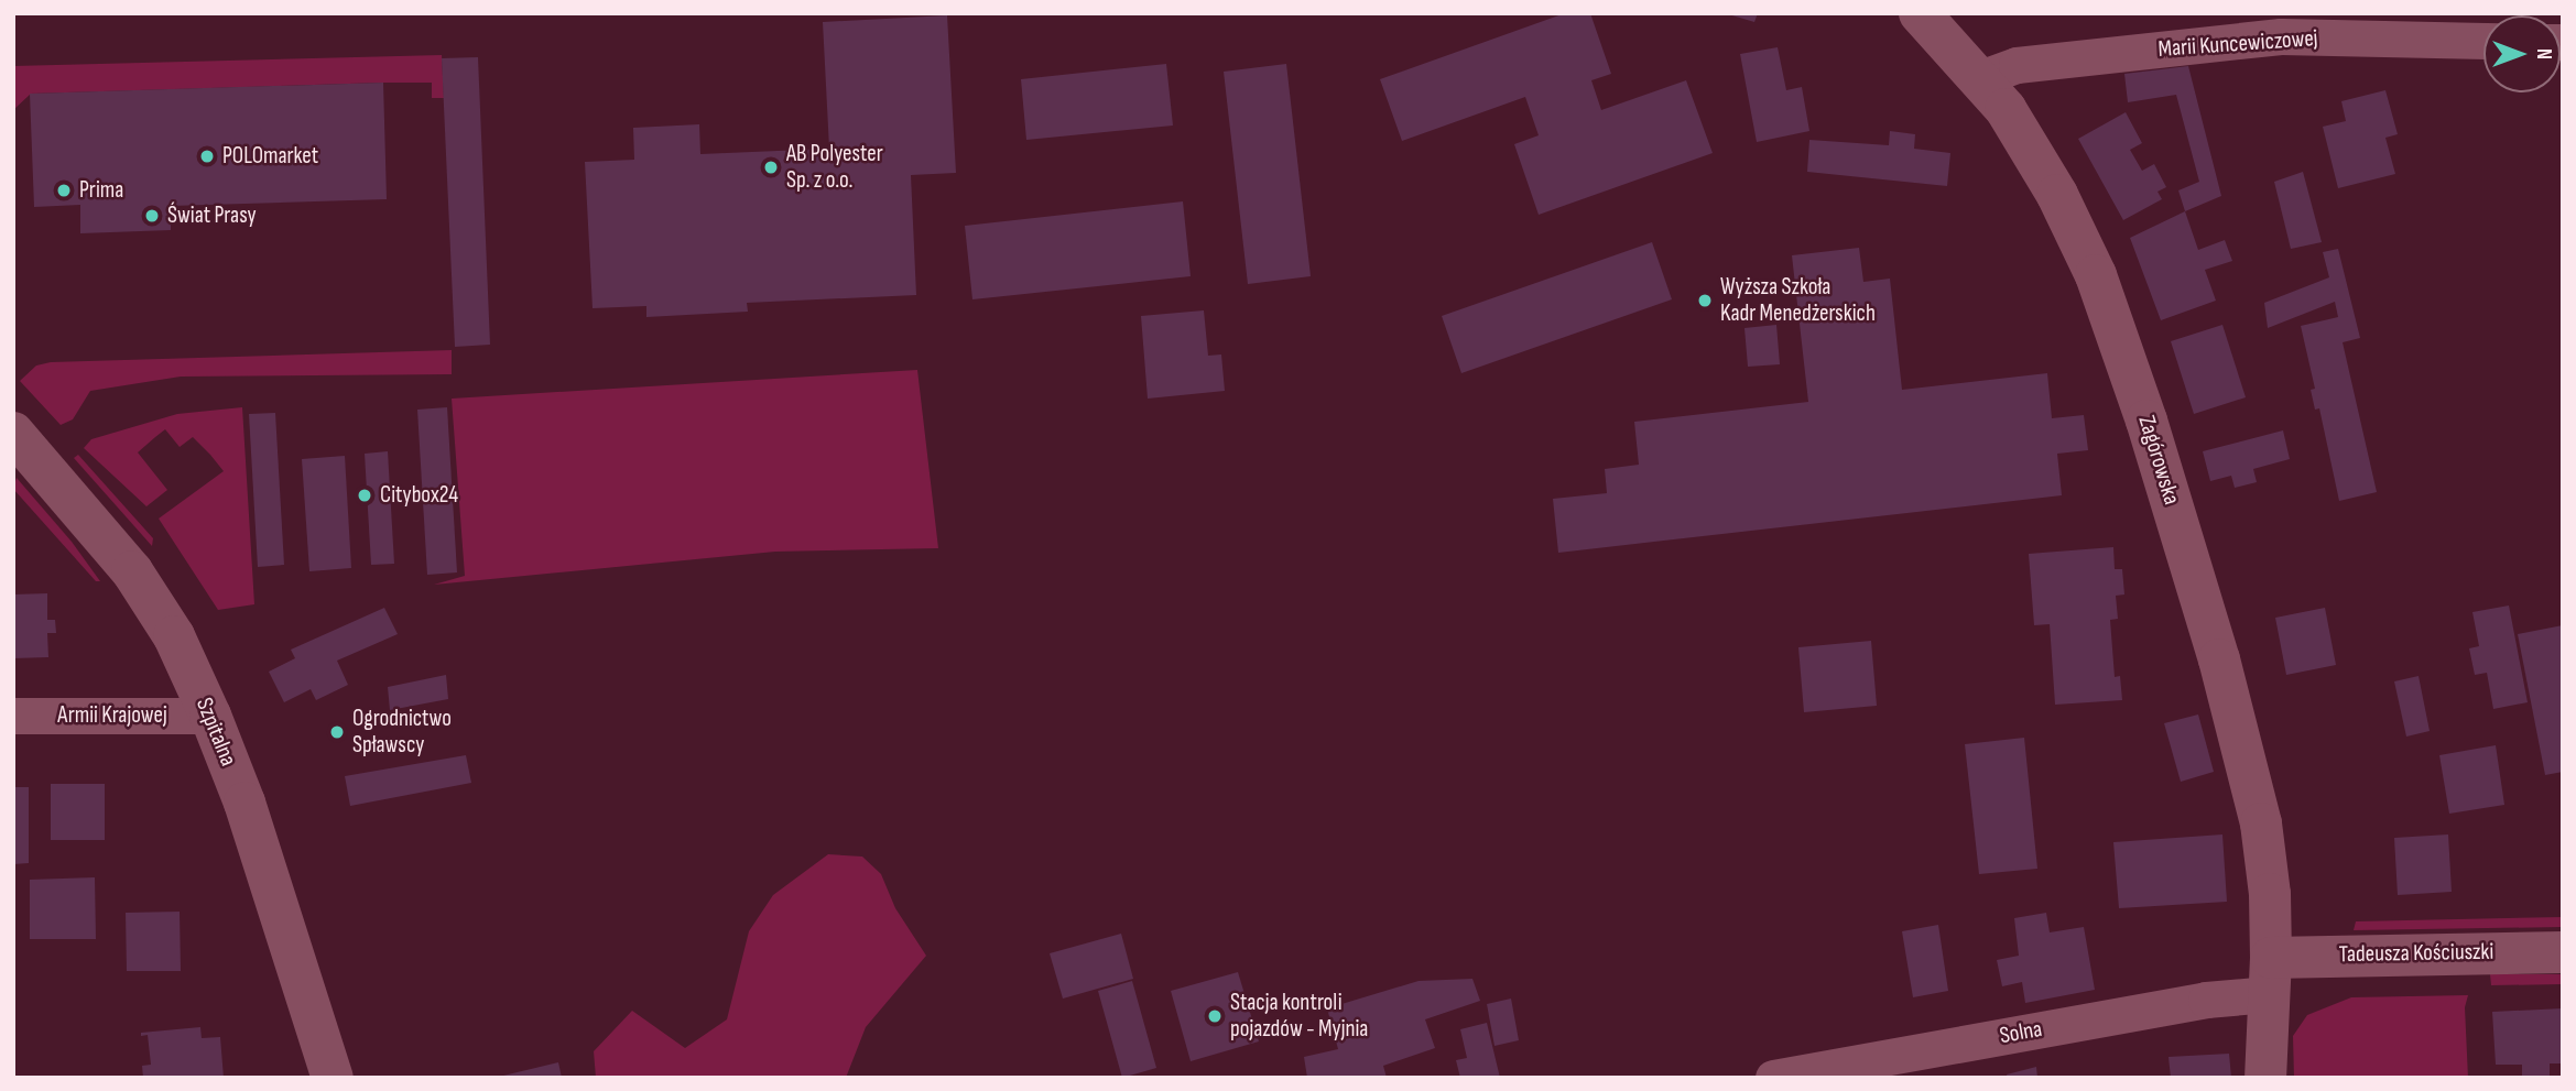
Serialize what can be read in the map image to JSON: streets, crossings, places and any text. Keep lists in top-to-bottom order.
{
  "streets": {
    "street": [
      "Marii Kuncewiczowej",
      "Zagórowska",
      "Armii Krajowej",
      "Szpitalna",
      "Tadeusza Kościuszki",
      "Solna"
    ]
  },
  "crossings": [
    ["Marii Kuncewiczowej", "Zagórowska"],
    ["Zagórowska", "Tadeusza Kościuszki"],
    ["Zagórowska", "Solna"],
    ["Armii Krajowej", "Szpitalna"],
    ["Tadeusza Kościuszki", "Solna"]
  ],
  "places": [
    "POLOmarket",
    "AB Polyester Sp. z o.o.",
    "Prima",
    "Świat Prasy",
    "Wyższa Szkoła Kadr Menedżerskich",
    "Citybox24",
    "Ogrodnictwo Spławscy",
    "Stacja kontroli pojazdów - Myjnia"
  ],
  "north": "right"
}
